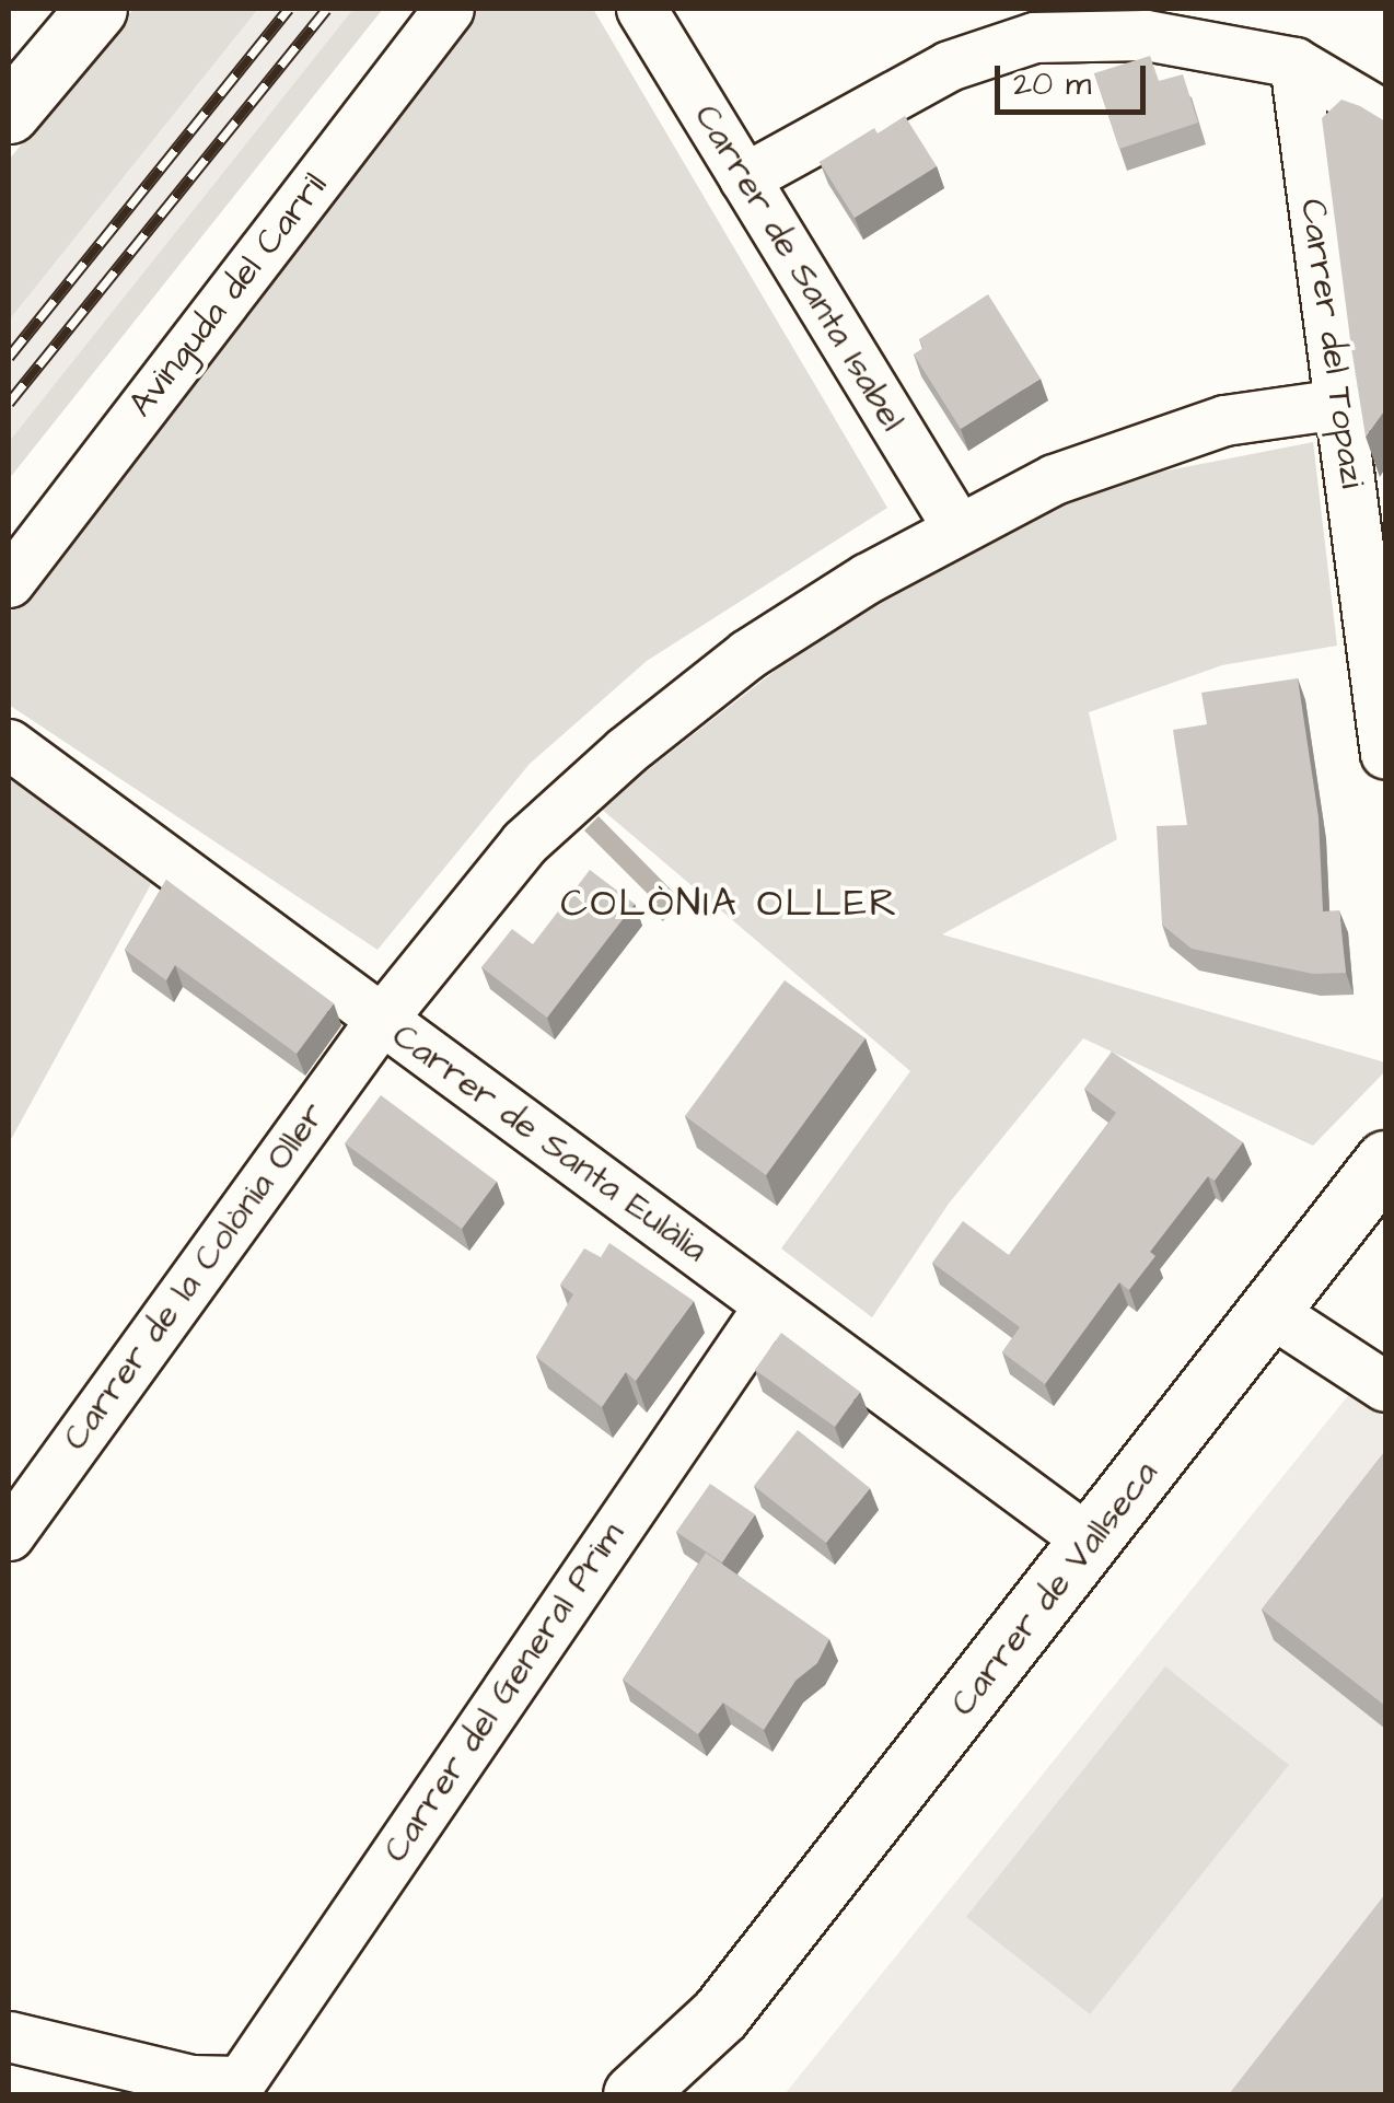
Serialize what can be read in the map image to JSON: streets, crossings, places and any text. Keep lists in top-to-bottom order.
{
  "streets": {
    "street": [
      "Carrer de Santa Isabel",
      "Avinguda del Carril",
      "Carrer del Topazi",
      "Carrer de Santa Eulàlia",
      "Carrer de la Colònia Oller",
      "Carrer de Vallseca",
      "Carrer del General Prim"
    ]
  },
  "crossings": [
    ["Carrer de Santa Isabel", "Carrer de la Colònia Oller"],
    ["Carrer del Topazi", "Carrer de la Colònia Oller"],
    ["Carrer de Santa Eulàlia", "Carrer de la Colònia Oller"],
    ["Carrer de Santa Eulàlia", "Carrer de Vallseca"],
    ["Carrer de Santa Eulàlia", "Carrer del General Prim"]
  ],
  "districts": ["COLÒNIA OLLER"],
  "scale_bar": "20 m"
}
